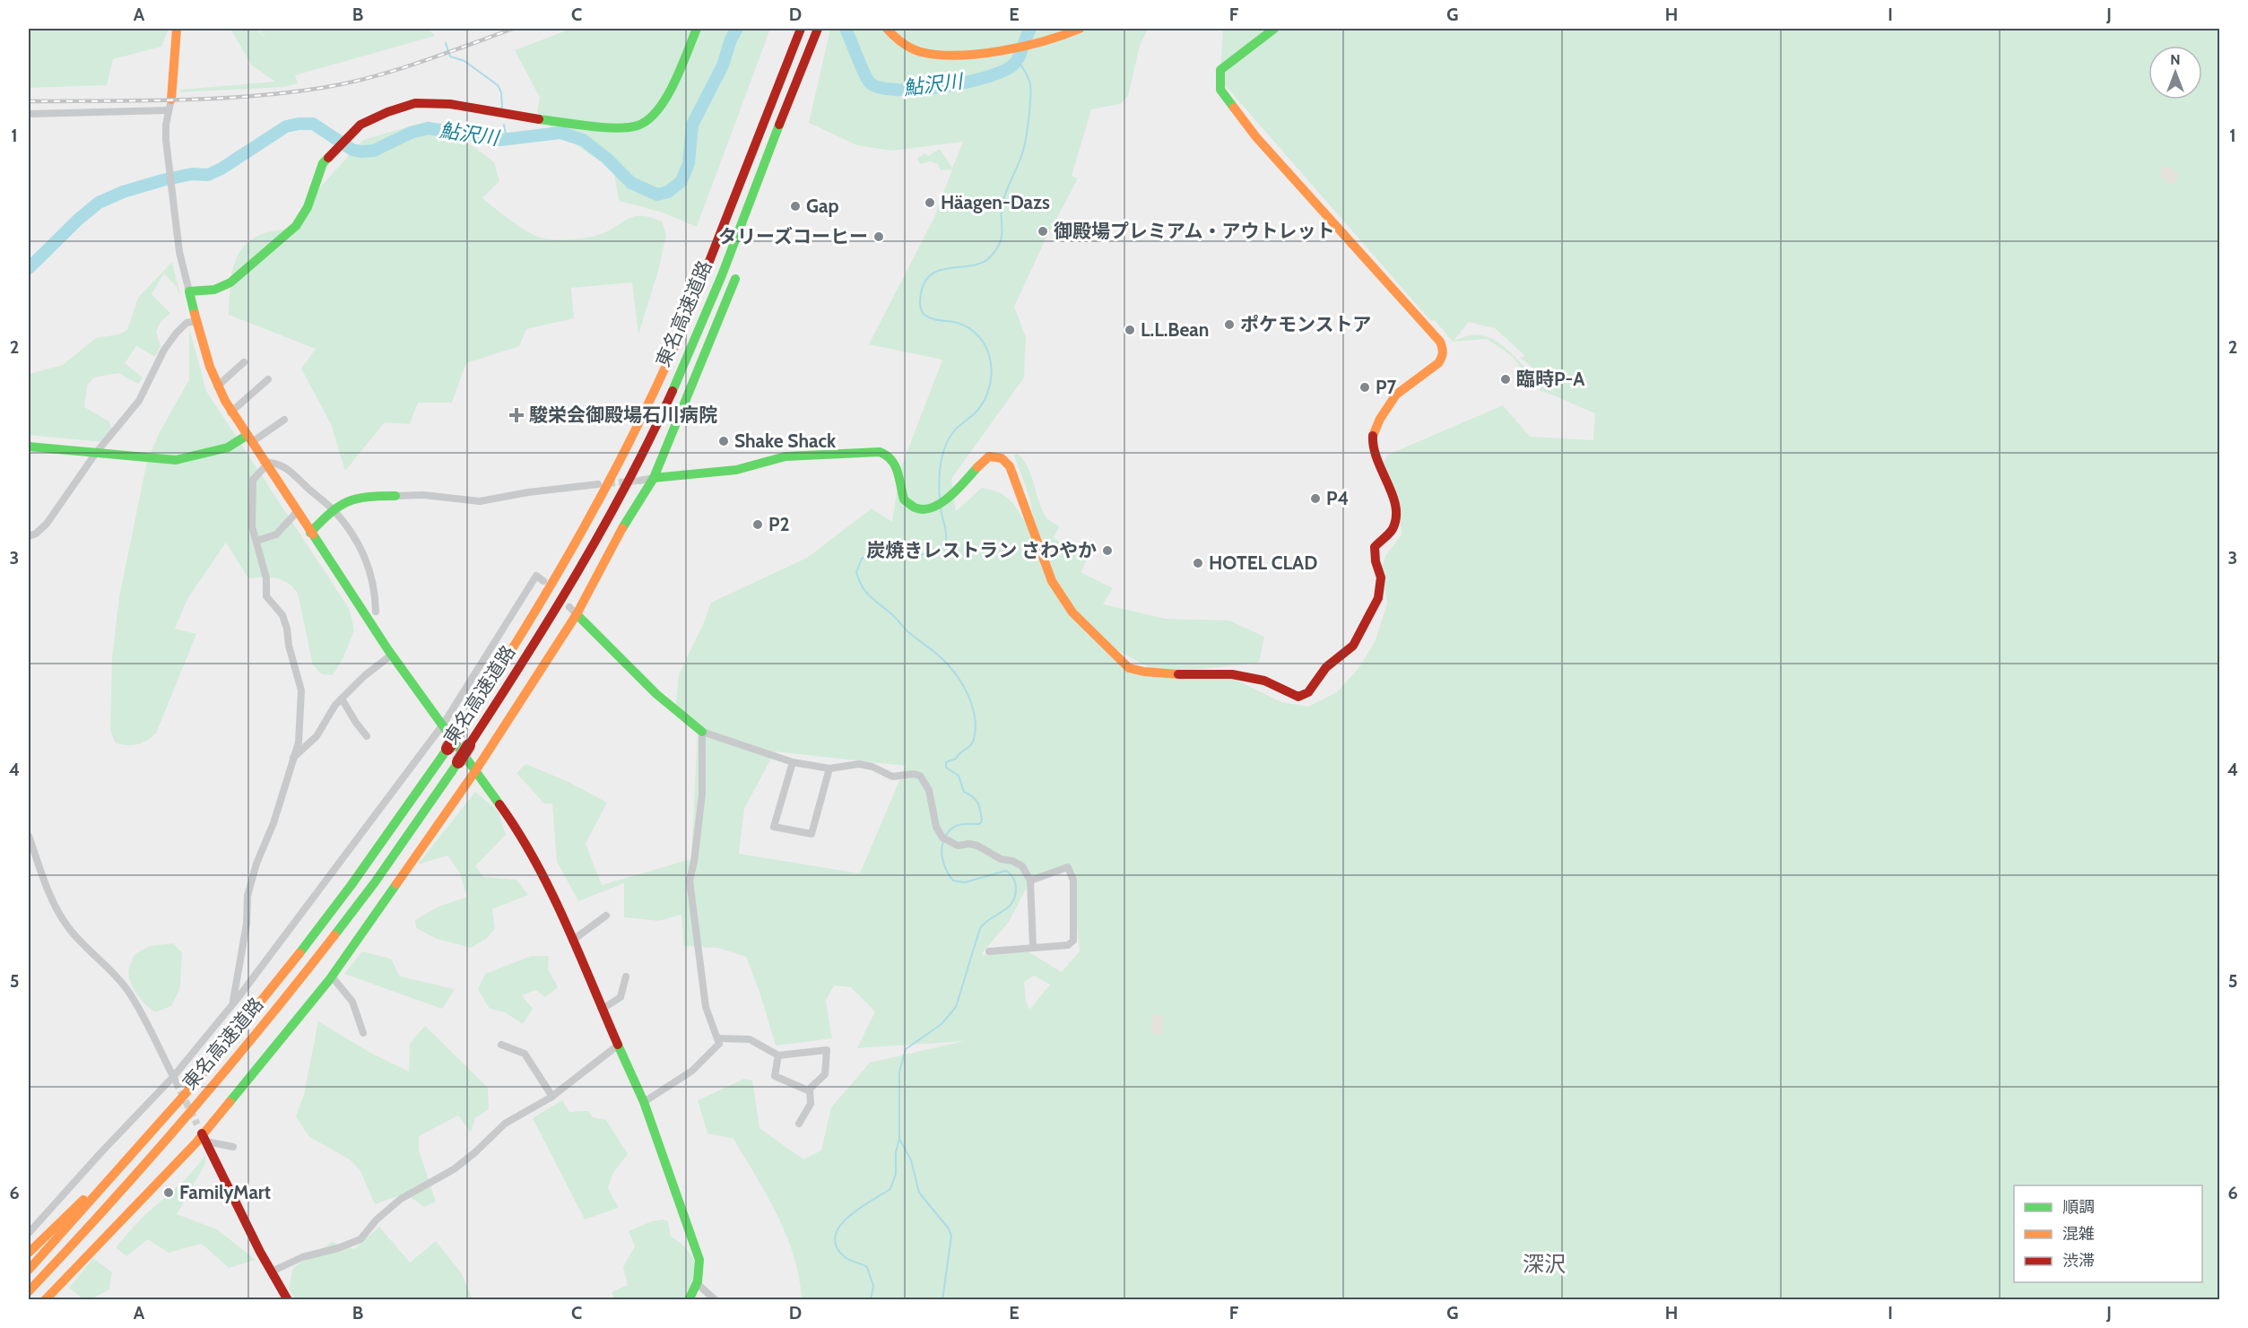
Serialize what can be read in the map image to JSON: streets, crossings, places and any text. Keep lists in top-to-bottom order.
{
  "streets": {
    "main road": ["東名高速道路"]
  },
  "districts": ["深沢"],
  "water": ["鮎沢川"],
  "places": {
    "other": [
      "Häagen-Dazs",
      "Gap",
      "御殿場プレミアム・アウトレット",
      "タリーズコーヒー",
      "ポケモンストア",
      "L.L.Bean",
      "臨時P-A",
      "P7",
      "Shake Shack",
      "P4",
      "P2",
      "炭焼きレストラン さわやか",
      "HOTEL CLAD",
      "FamilyMart"
    ],
    "health": ["駿栄会御殿場石川病院"]
  },
  "legend": ["順調", "混雑", "渋滞"],
  "north": "top",
  "grid": {
    "columns": [
      "A",
      "B",
      "C",
      "D",
      "E",
      "F",
      "G",
      "H",
      "I",
      "J"
    ],
    "rows": [
      "1",
      "2",
      "3",
      "4",
      "5",
      "6"
    ]
  }
}
